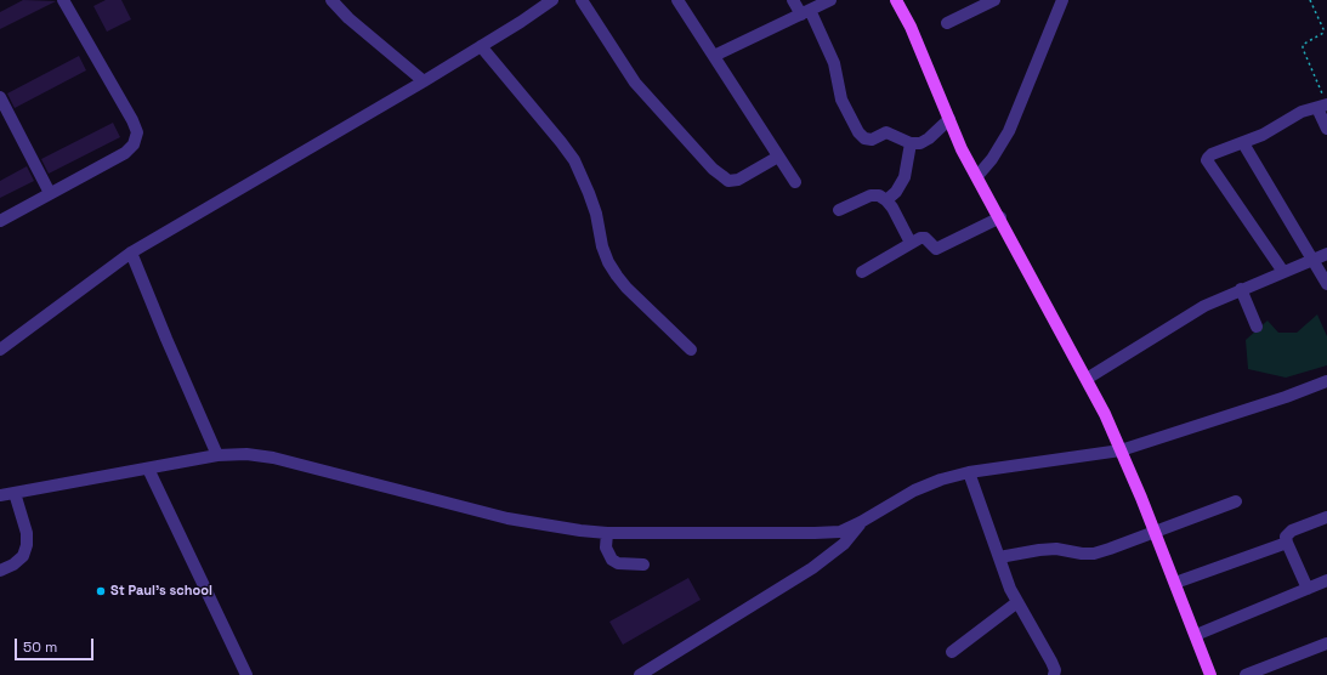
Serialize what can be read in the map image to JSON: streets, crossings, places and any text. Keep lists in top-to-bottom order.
{
  "places": ["St Paul's school"],
  "scale_bar": "50 m"
}
